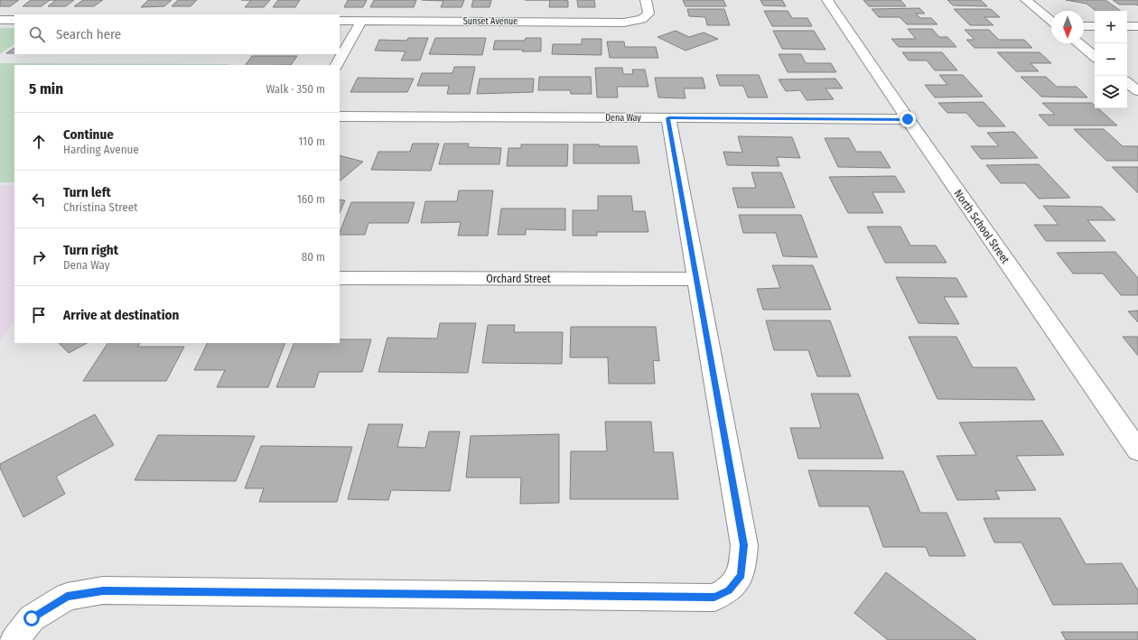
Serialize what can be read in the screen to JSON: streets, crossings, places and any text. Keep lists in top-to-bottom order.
{
  "streets": {
    "street": [
      "Sunset Avenue",
      "Dena Way",
      "North School Street",
      "Orchard Street"
    ]
  },
  "crossings": [
    ["Dena Way", "North School Street"]
  ],
  "north": "bottom",
  "page": {
    "map_buttons": ["+", "−"],
    "search": "Search here",
    "heading": ["5 min", "Walk · 350 m"],
    "list": [
      ["Continue", "Harding Avenue", "110 m"],
      ["Turn left", "Christina Street", "160 m"],
      ["Turn right", "Dena Way", "80 m"],
      "Arrive at destination"
    ]
  }
}
